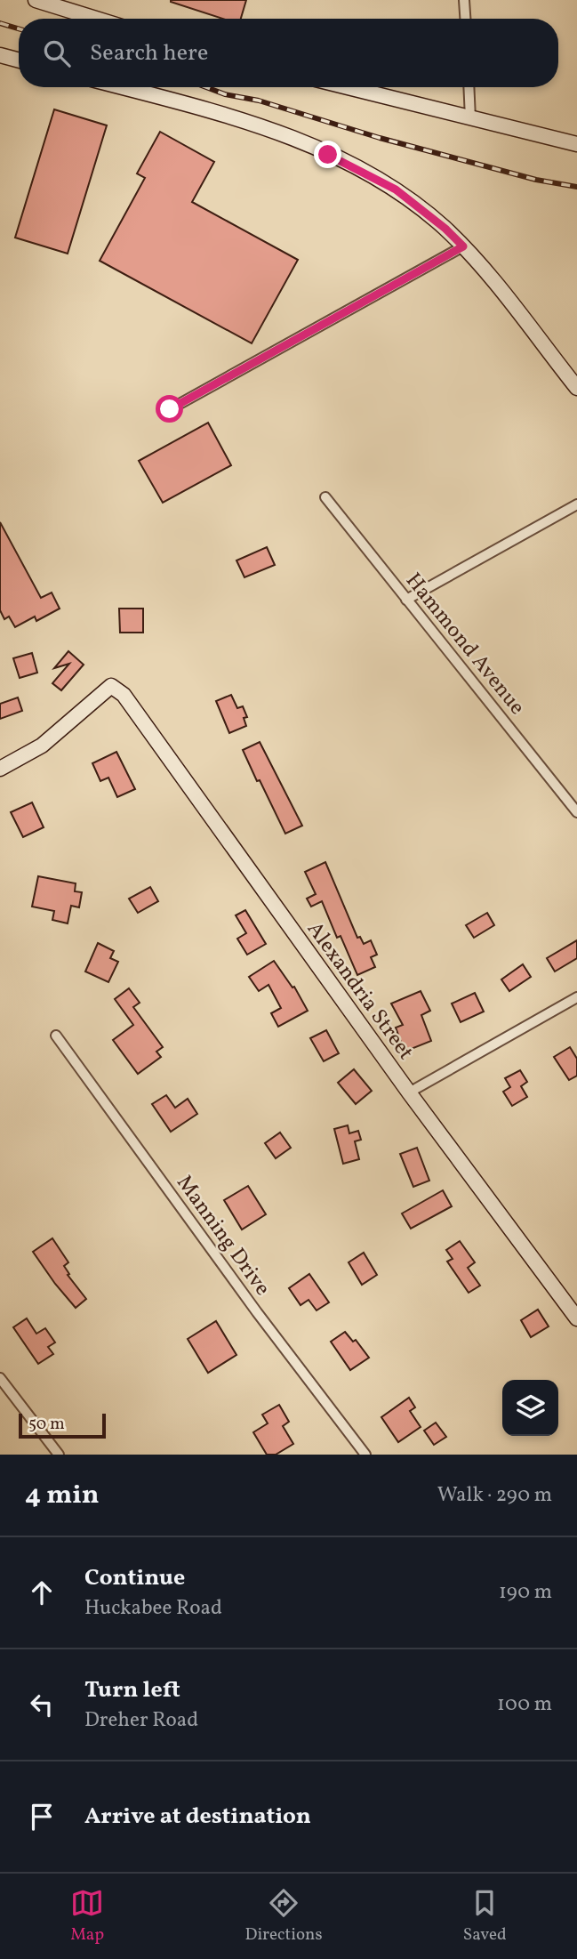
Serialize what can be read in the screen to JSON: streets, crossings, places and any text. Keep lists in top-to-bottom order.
{
  "streets": {
    "street": ["Hammond Avenue", "Alexandria Street", "Manning Drive"]
  },
  "scale_bar": "50 m",
  "page": {
    "search": "Search here",
    "scale": "50 m",
    "heading": ["4 min", "Walk · 290 m"],
    "list": [
      ["Continue", "Huckabee Road", "190 m"],
      ["Turn left", "Dreher Road", "100 m"],
      "Arrive at destination"
    ],
    "nav": ["Map", "Directions", "Saved"]
  }
}
